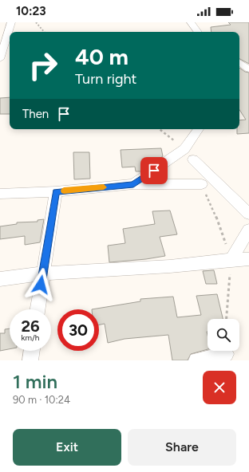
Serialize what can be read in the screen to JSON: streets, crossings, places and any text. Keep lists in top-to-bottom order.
{
  "page": {
    "status": "10:23",
    "turn": ["40 m", "Turn right"],
    "then": "Then",
    "speed": "26 km/h",
    "limit": "30",
    "heading": ["1 min", "90 m · 10:24"],
    "buttons": ["Exit", "Share"]
  }
}
